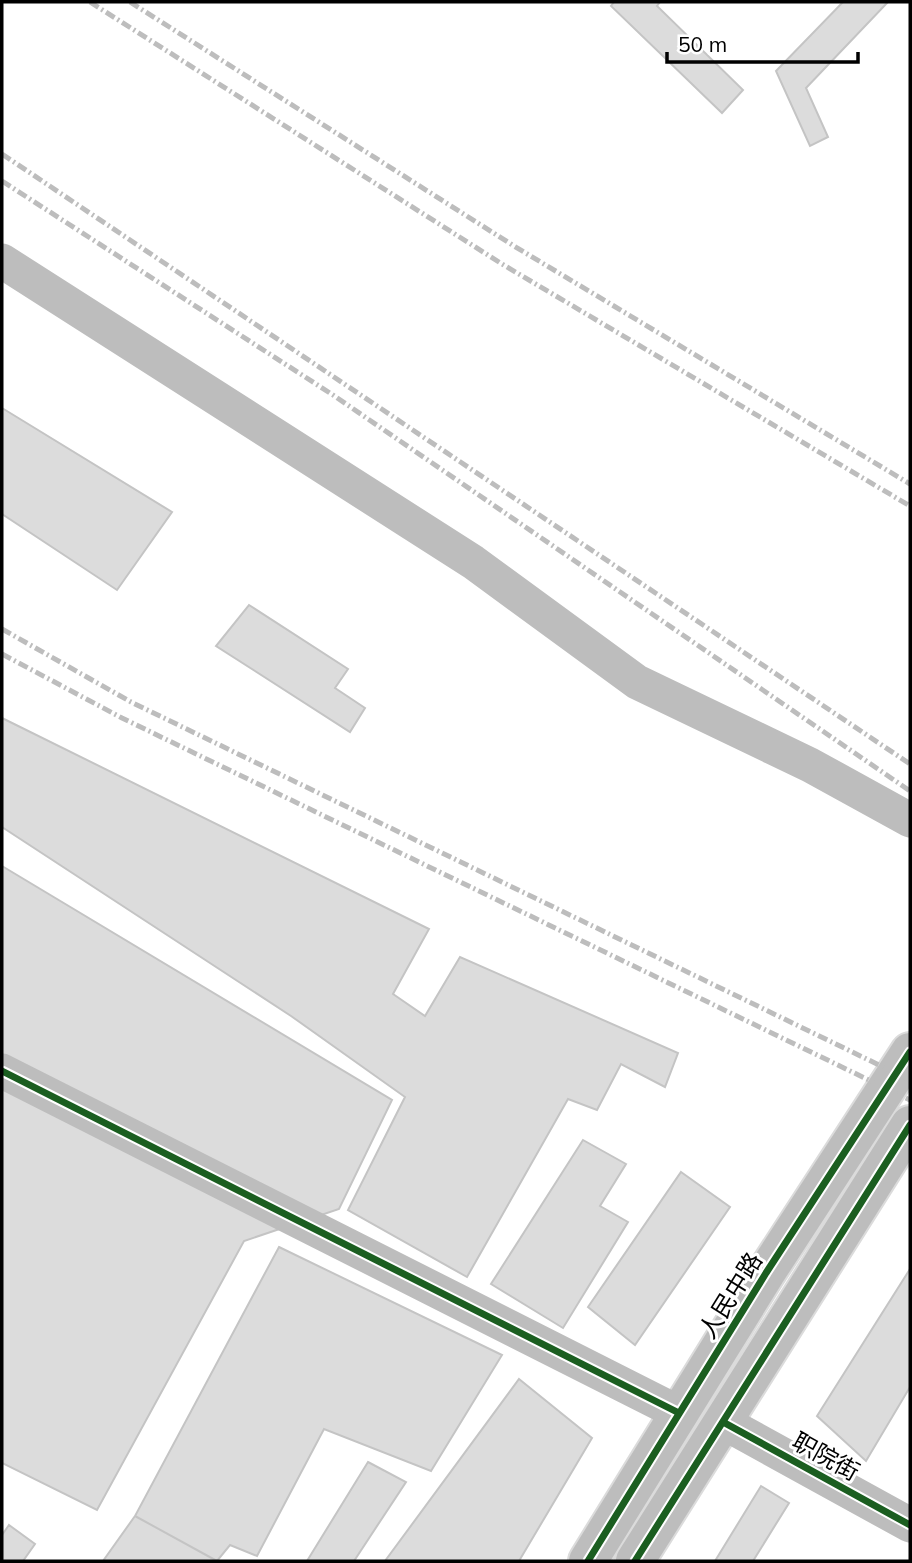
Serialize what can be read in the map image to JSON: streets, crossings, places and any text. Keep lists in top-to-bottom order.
{
  "streets": {
    "main road": ["人民中路"],
    "street": ["职院街"]
  },
  "scale_bar": "50 m"
}
